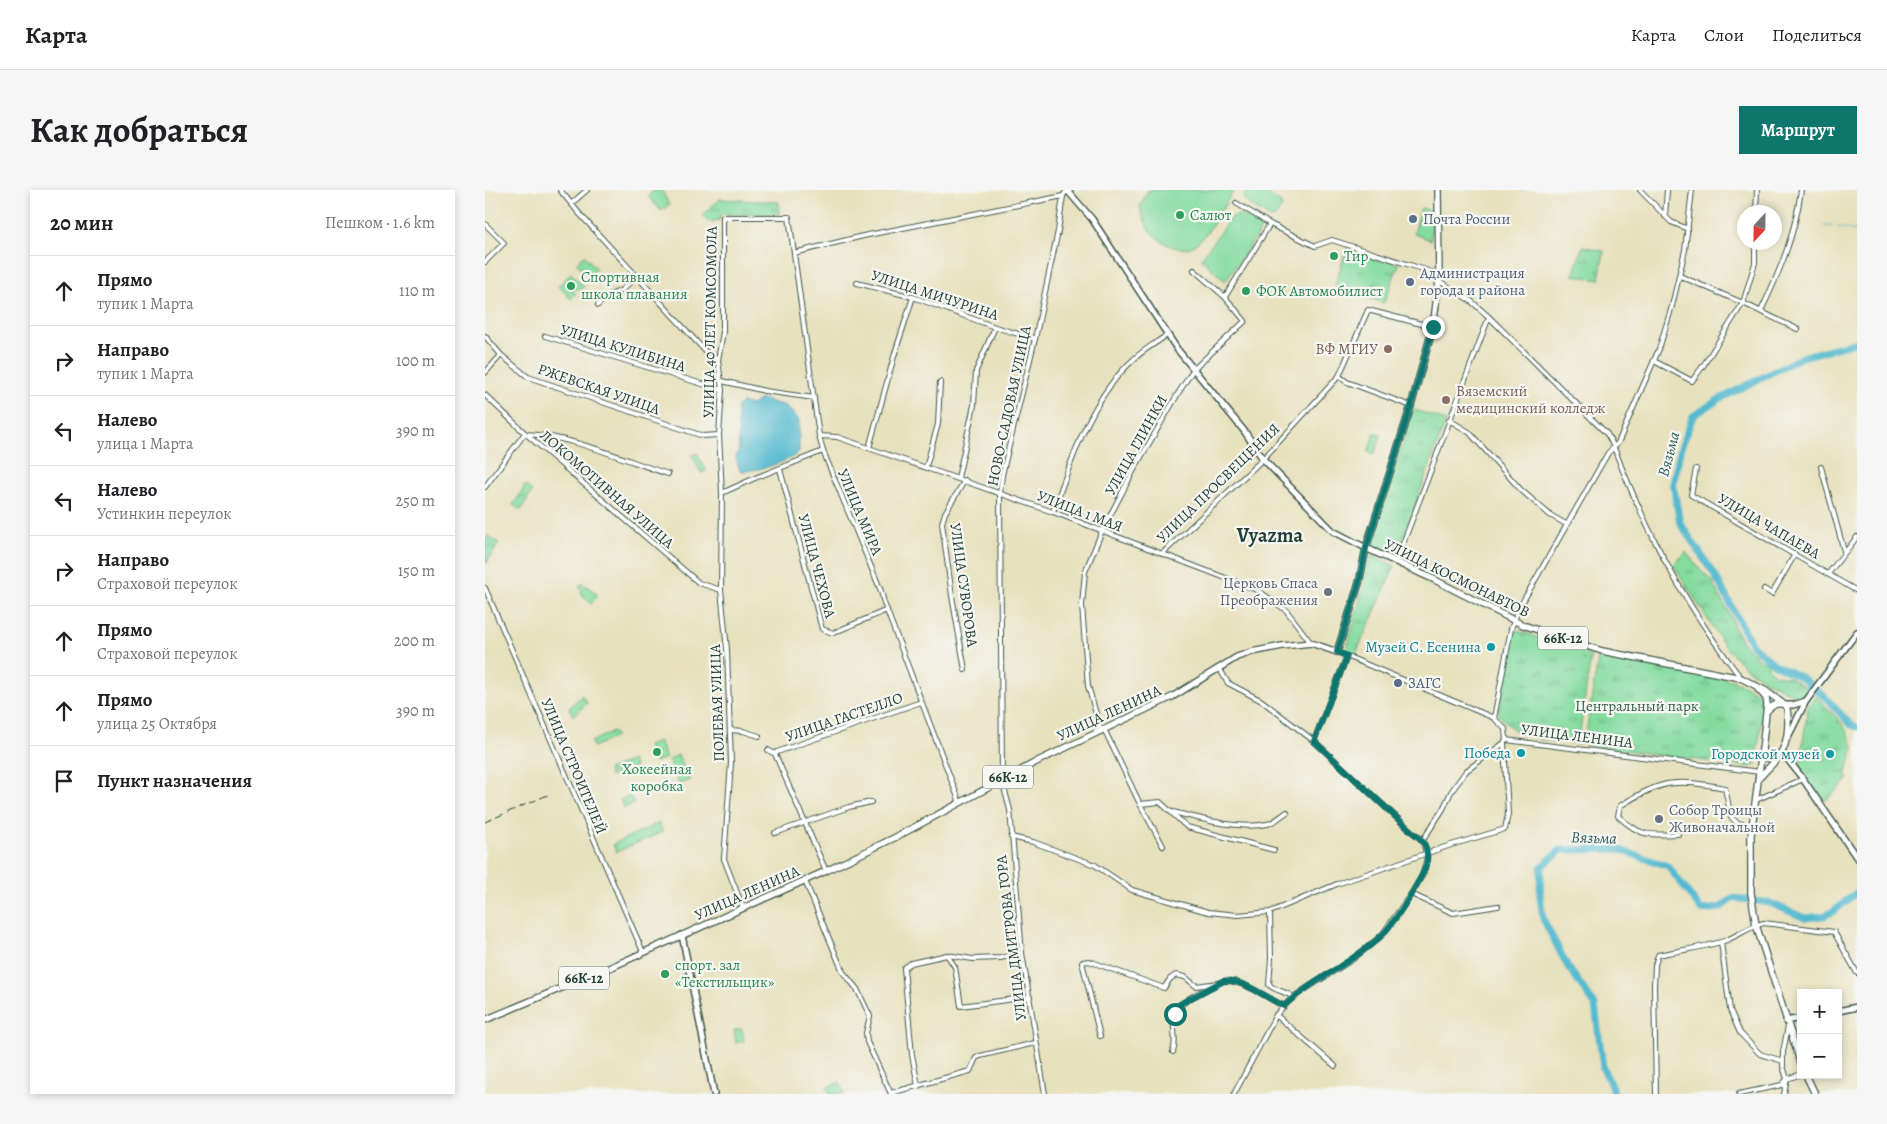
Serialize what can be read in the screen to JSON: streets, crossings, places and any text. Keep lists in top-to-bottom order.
{
  "streets": {
    "main road": ["УЛИЦА КОСМОНАВТОВ", "66К-12", "УЛИЦА ЛЕНИНА"],
    "street": [
      "УЛИЦА МИЧУРИНА",
      "УЛИЦА 40 ЛЕТ КОМСОМОЛА",
      "УЛИЦА КУЛИБИНА",
      "РЖЕВСКАЯ УЛИЦА",
      "НОВО-САДОВАЯ УЛИЦА",
      "УЛИЦА ГЛИНКИ",
      "УЛИЦА ПРОСВЕЩЕНИЯ",
      "ЛОКОМОТИВНАЯ УЛИЦА",
      "УЛИЦА 1 МАЯ",
      "УЛИЦА МИРА",
      "УЛИЦА ЧАПАЕВА",
      "УЛИЦА ЧЕХОВА",
      "УЛИЦА СУВОРОВА",
      "ПОЛЕВАЯ УЛИЦА",
      "УЛИЦА ГАСТЕЛЛО",
      "УЛИЦА СТРОИТЕЛЕЙ",
      "УЛИЦА ДМИТРОВА ГОРА"
    ]
  },
  "crossings": [
    ["УЛИЦА МИЧУРИНА", "НОВО-САДОВАЯ УЛИЦА"],
    ["УЛИЦА 40 ЛЕТ КОМСОМОЛА", "УЛИЦА КУЛИБИНА"],
    ["УЛИЦА 40 ЛЕТ КОМСОМОЛА", "РЖЕВСКАЯ УЛИЦА"],
    ["УЛИЦА 40 ЛЕТ КОМСОМОЛА", "УЛИЦА МИРА"],
    ["УЛИЦА 40 ЛЕТ КОМСОМОЛА", "ПОЛЕВАЯ УЛИЦА"],
    ["НОВО-САДОВАЯ УЛИЦА", "УЛИЦА 1 МАЯ"],
    ["НОВО-САДОВАЯ УЛИЦА", "УЛИЦА ЛЕНИНА"],
    ["НОВО-САДОВАЯ УЛИЦА", "УЛИЦА ДМИТРОВА ГОРА"],
    ["УЛИЦА ГЛИНКИ", "УЛИЦА 1 МАЯ"],
    ["УЛИЦА ГЛИНКИ", "УЛИЦА ЛЕНИНА"],
    ["УЛИЦА ПРОСВЕЩЕНИЯ", "УЛИЦА 1 МАЯ"],
    ["ЛОКОМОТИВНАЯ УЛИЦА", "ПОЛЕВАЯ УЛИЦА"],
    ["УЛИЦА 1 МАЯ", "УЛИЦА МИРА"],
    ["УЛИЦА 1 МАЯ", "УЛИЦА СУВОРОВА"],
    ["УЛИЦА 1 МАЯ", "УЛИЦА ЛЕНИНА"],
    ["УЛИЦА МИРА", "УЛИЦА ЧЕХОВА"],
    ["УЛИЦА МИРА", "УЛИЦА ЛЕНИНА"],
    ["УЛИЦА МИРА", "УЛИЦА ГАСТЕЛЛО"],
    ["УЛИЦА КОСМОНАВТОВ", "66К-12"],
    ["ПОЛЕВАЯ УЛИЦА", "УЛИЦА ЛЕНИНА"],
    ["УЛИЦА ЛЕНИНА", "УЛИЦА СТРОИТЕЛЕЙ"],
    ["УЛИЦА ЛЕНИНА", "УЛИЦА ДМИТРОВА ГОРА"]
  ],
  "districts": ["Vyazma"],
  "water": ["Вязьма"],
  "parks": ["Центральный парк"],
  "places": [
    "Салют",
    "Почта России",
    "Тир",
    "Администрация города и района",
    "Спортивная школа плавания",
    "ФОК Автомобилист",
    "ВФ МГИУ",
    "Вяземский медицинский колледж",
    "Церковь Спаса Преображения",
    "Музей С. Есенина",
    "ЗАГС",
    "Хокеейная коробка",
    "Победа",
    "Городской музей",
    "Собор Троицы Живоначальной",
    "спорт. зал «Текстильщик»"
  ],
  "north": "bottom",
  "page": {
    "header": "Карта",
    "nav": ["Карта", "Слои", "Поделиться"],
    "title": "Как добраться",
    "buttons": "Маршрут",
    "heading": ["20 мин", "Пешком · 1.6 km"],
    "list": [
      ["Прямо", "тупик 1 Марта", "110 m"],
      ["Направо", "тупик 1 Марта", "100 m"],
      ["Налево", "улица 1 Марта", "390 m"],
      ["Налево", "Устинкин переулок", "250 m"],
      ["Направо", "Страховой переулок", "150 m"],
      ["Прямо", "Страховой переулок", "200 m"],
      ["Прямо", "улица 25 Октября", "390 m"],
      "Пункт назначения"
    ],
    "map_buttons": ["+", "−"]
  }
}
